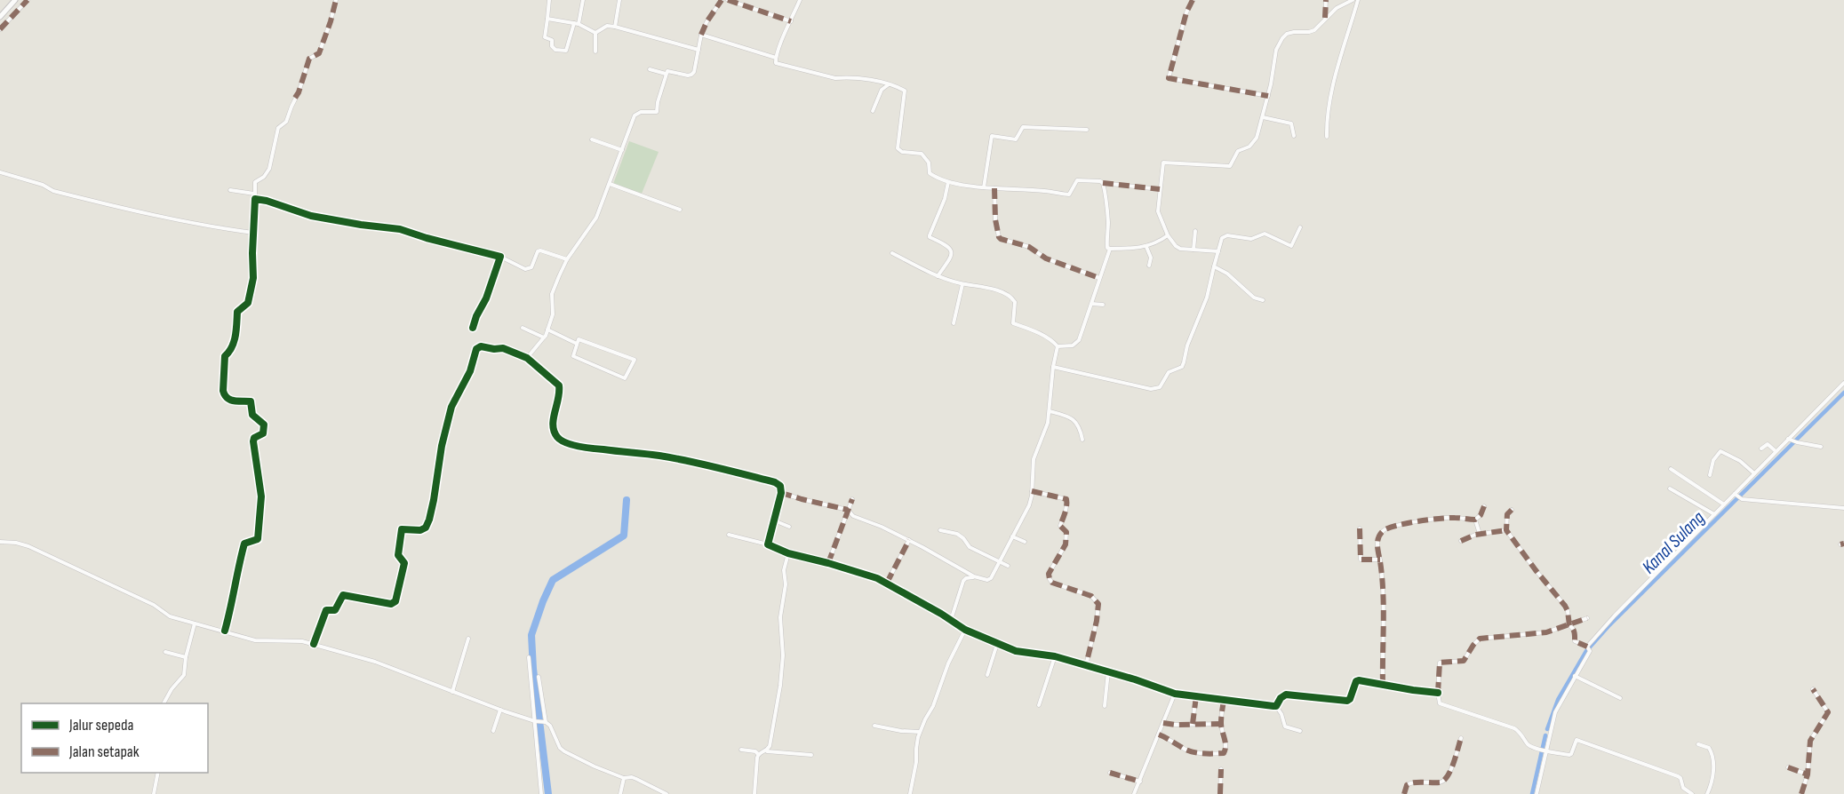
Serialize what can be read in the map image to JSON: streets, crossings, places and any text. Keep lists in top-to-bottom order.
{
  "water": ["Kanal Sulang"],
  "legend": ["Jalur sepeda", "Jalan setapak"]
}
